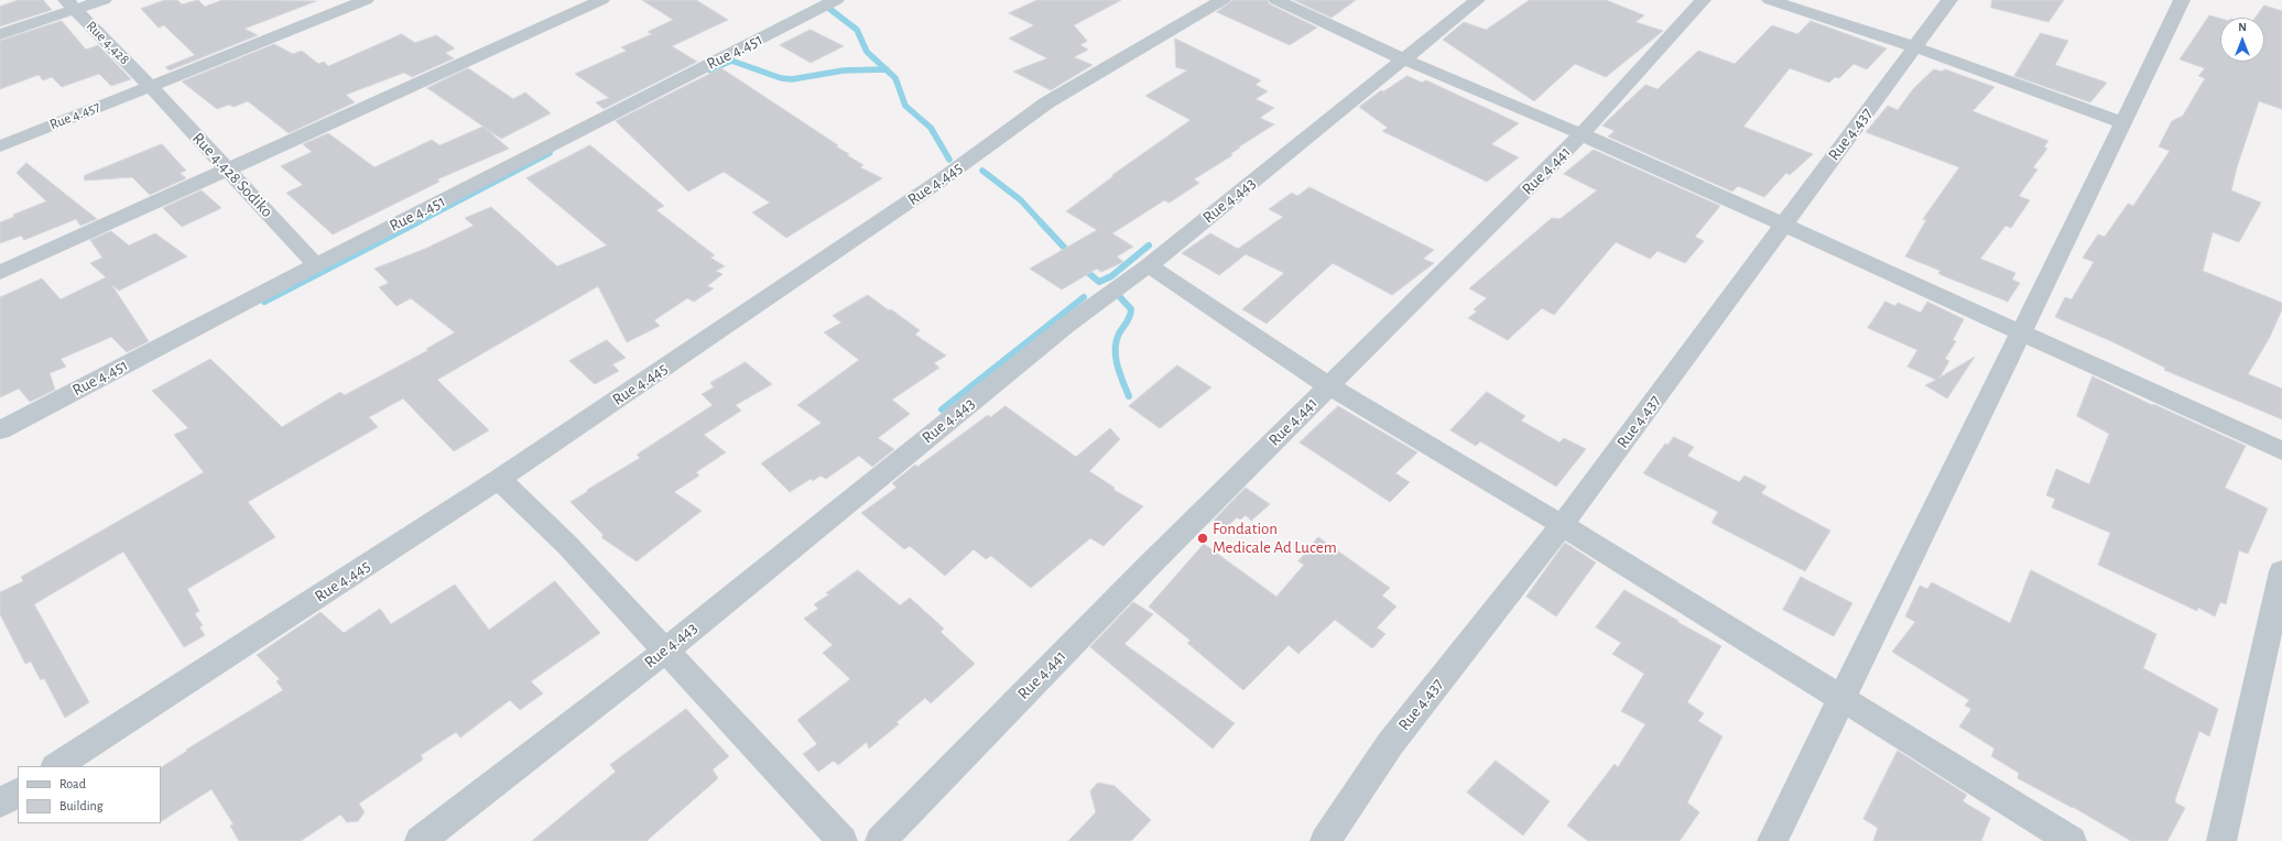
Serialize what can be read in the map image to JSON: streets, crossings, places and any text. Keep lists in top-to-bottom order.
{
  "streets": {
    "street": [
      "Rue 4.428",
      "Rue 4.451",
      "Rue 4.457",
      "Rue 4.437",
      "Rue 4.441",
      "Rue 4.428 Sodiko",
      "Rue 4.445",
      "Rue 4.443"
    ]
  },
  "crossings": [
    ["Rue 4.428", "Rue 4.457"],
    ["Rue 4.428", "Rue 4.428 Sodiko"],
    ["Rue 4.451", "Rue 4.428 Sodiko"],
    ["Rue 4.457", "Rue 4.428 Sodiko"]
  ],
  "places": ["Fondation Medicale Ad Lucem"],
  "legend": ["Road", "Building"],
  "north": "top"
}
